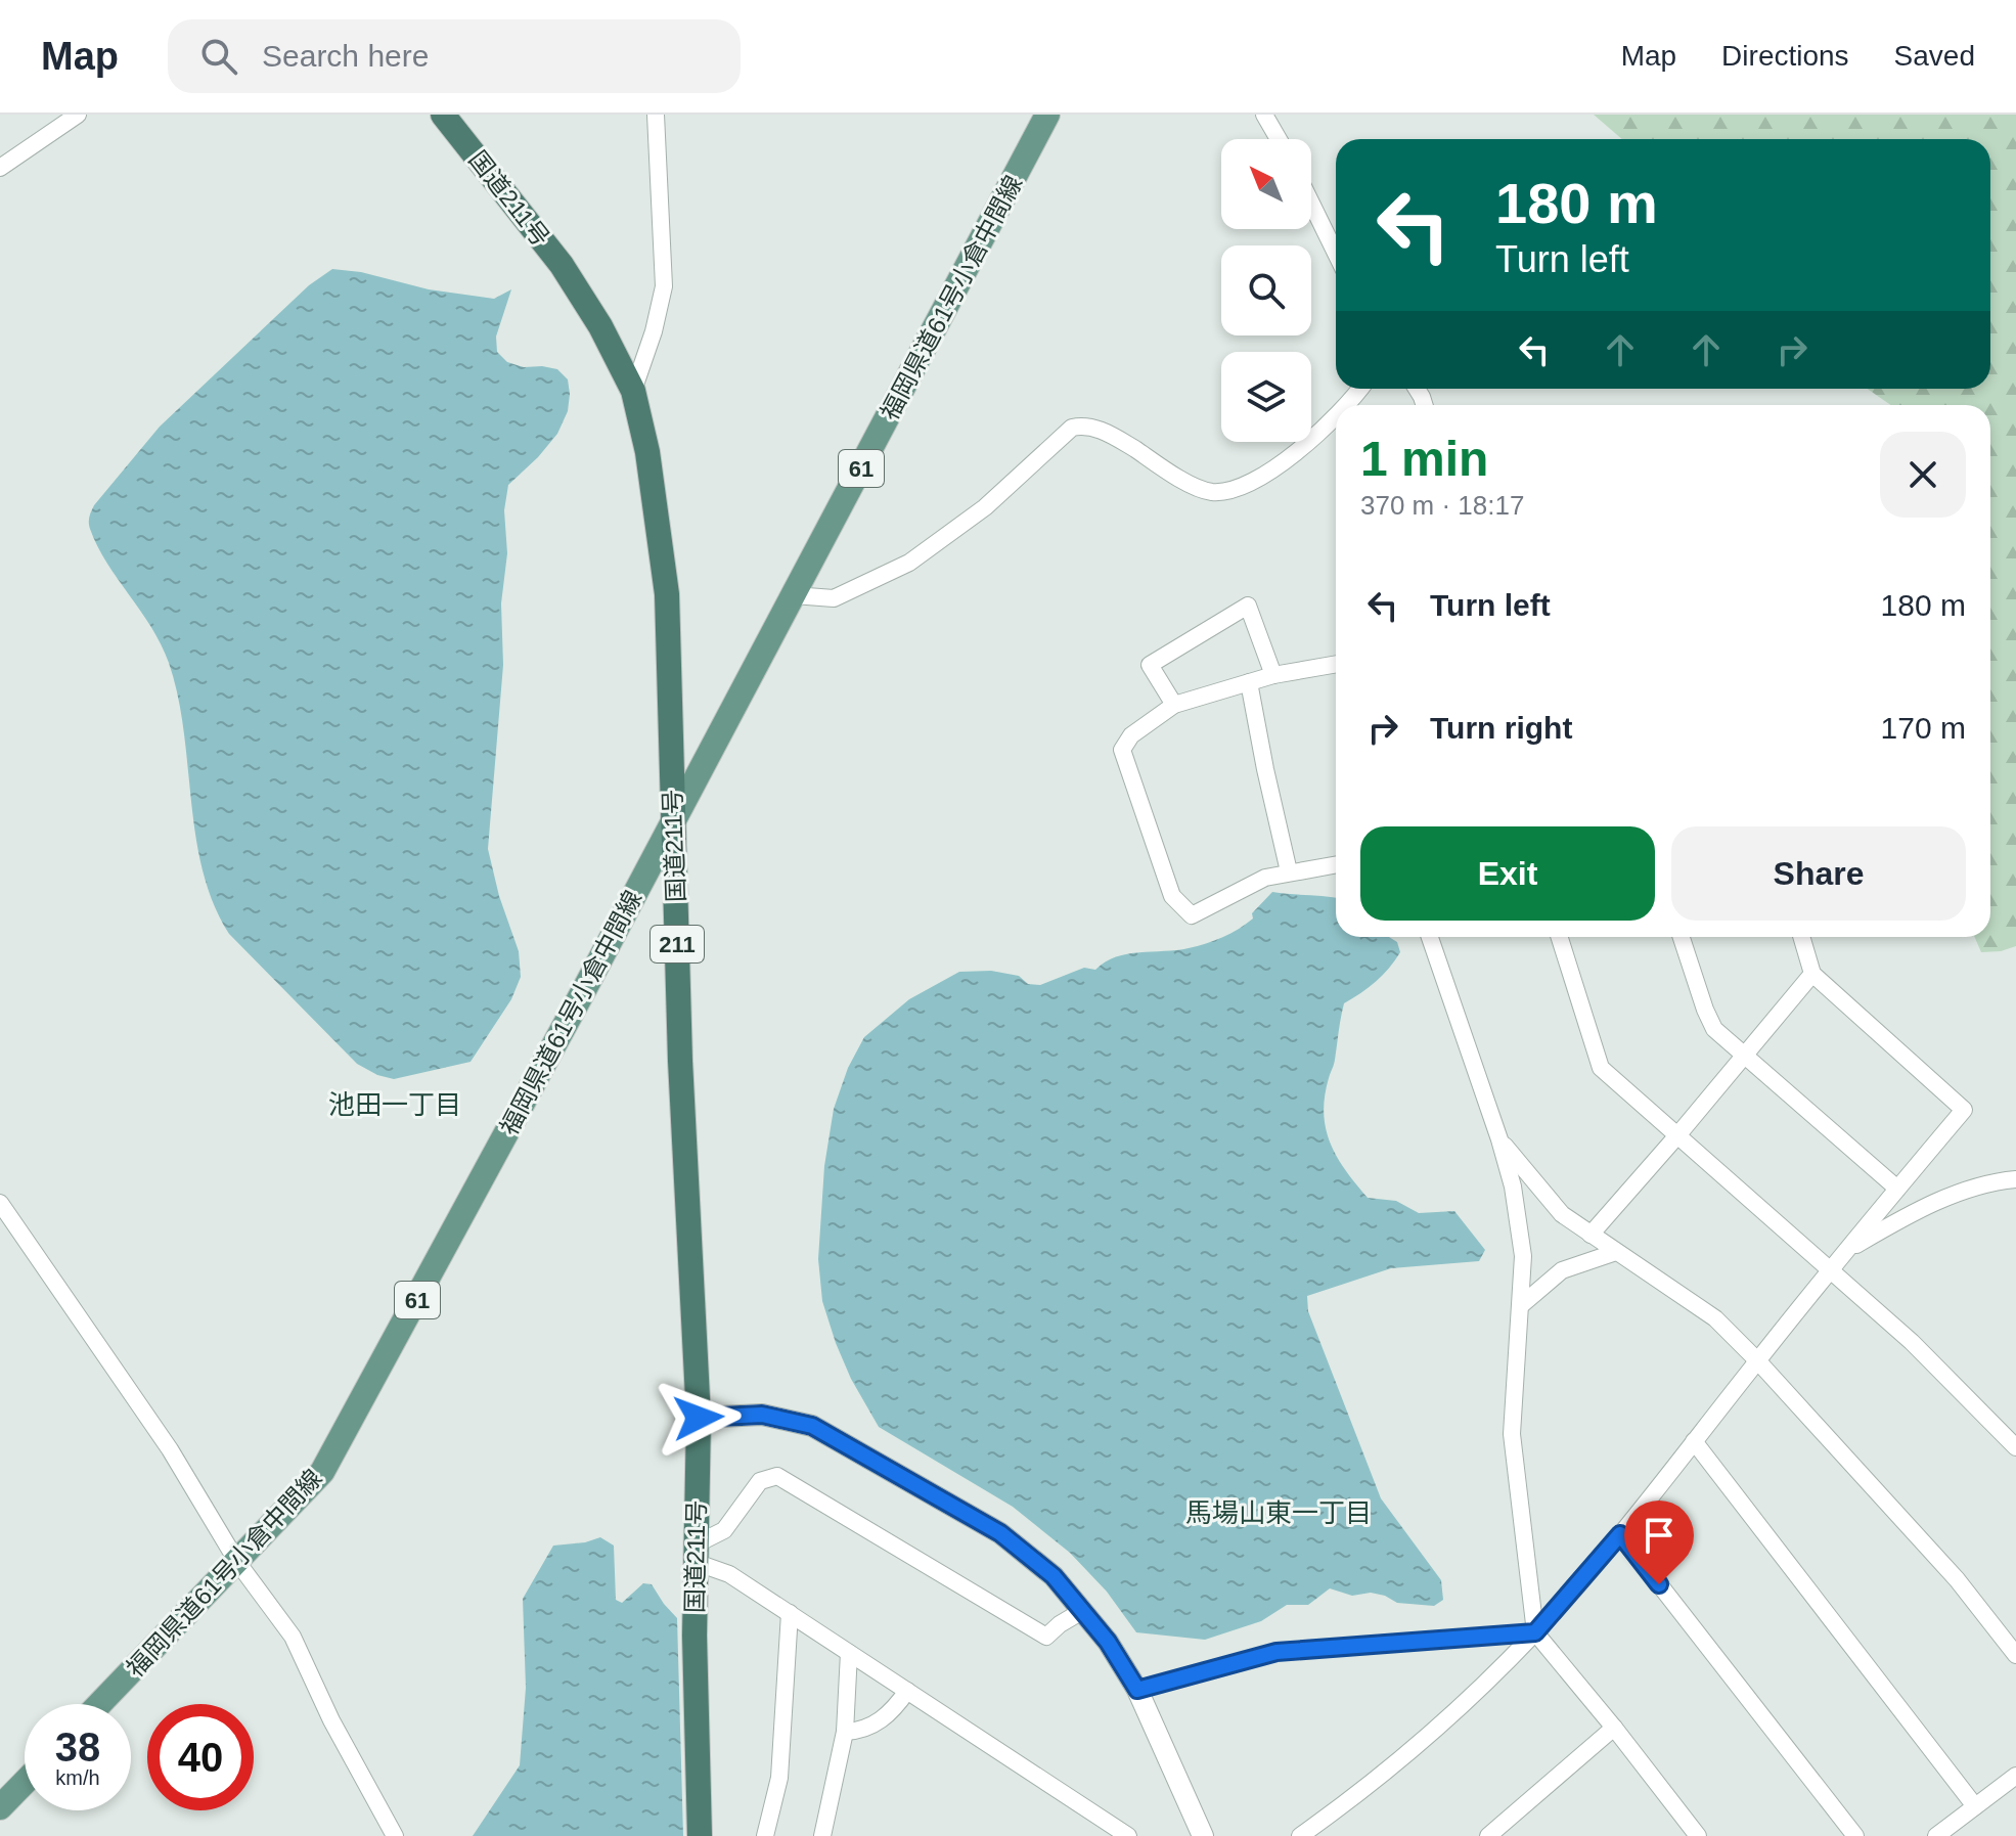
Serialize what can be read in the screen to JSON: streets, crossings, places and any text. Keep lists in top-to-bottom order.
{
  "streets": {
    "highway": ["国道211号", "211"],
    "main road": ["福岡県道61号小倉中間線", "61"]
  },
  "crossings": [
    ["国道211号", "福岡県道61号小倉中間線"]
  ],
  "districts": ["池田一丁目", "馬場山東一丁目"],
  "north": "top left",
  "page": {
    "header": "Map",
    "search": "Search here",
    "nav": ["Map", "Directions", "Saved"],
    "turn": ["180 m", "Turn left"],
    "heading": ["1 min", "370 m · 18:17"],
    "list": [
      {
        "name": "Turn left",
        "value": "180 m"
      },
      {
        "name": "Turn right",
        "value": "170 m"
      }
    ],
    "buttons": ["Exit", "Share"],
    "speed": "38 km/h",
    "limit": "40"
  }
}
